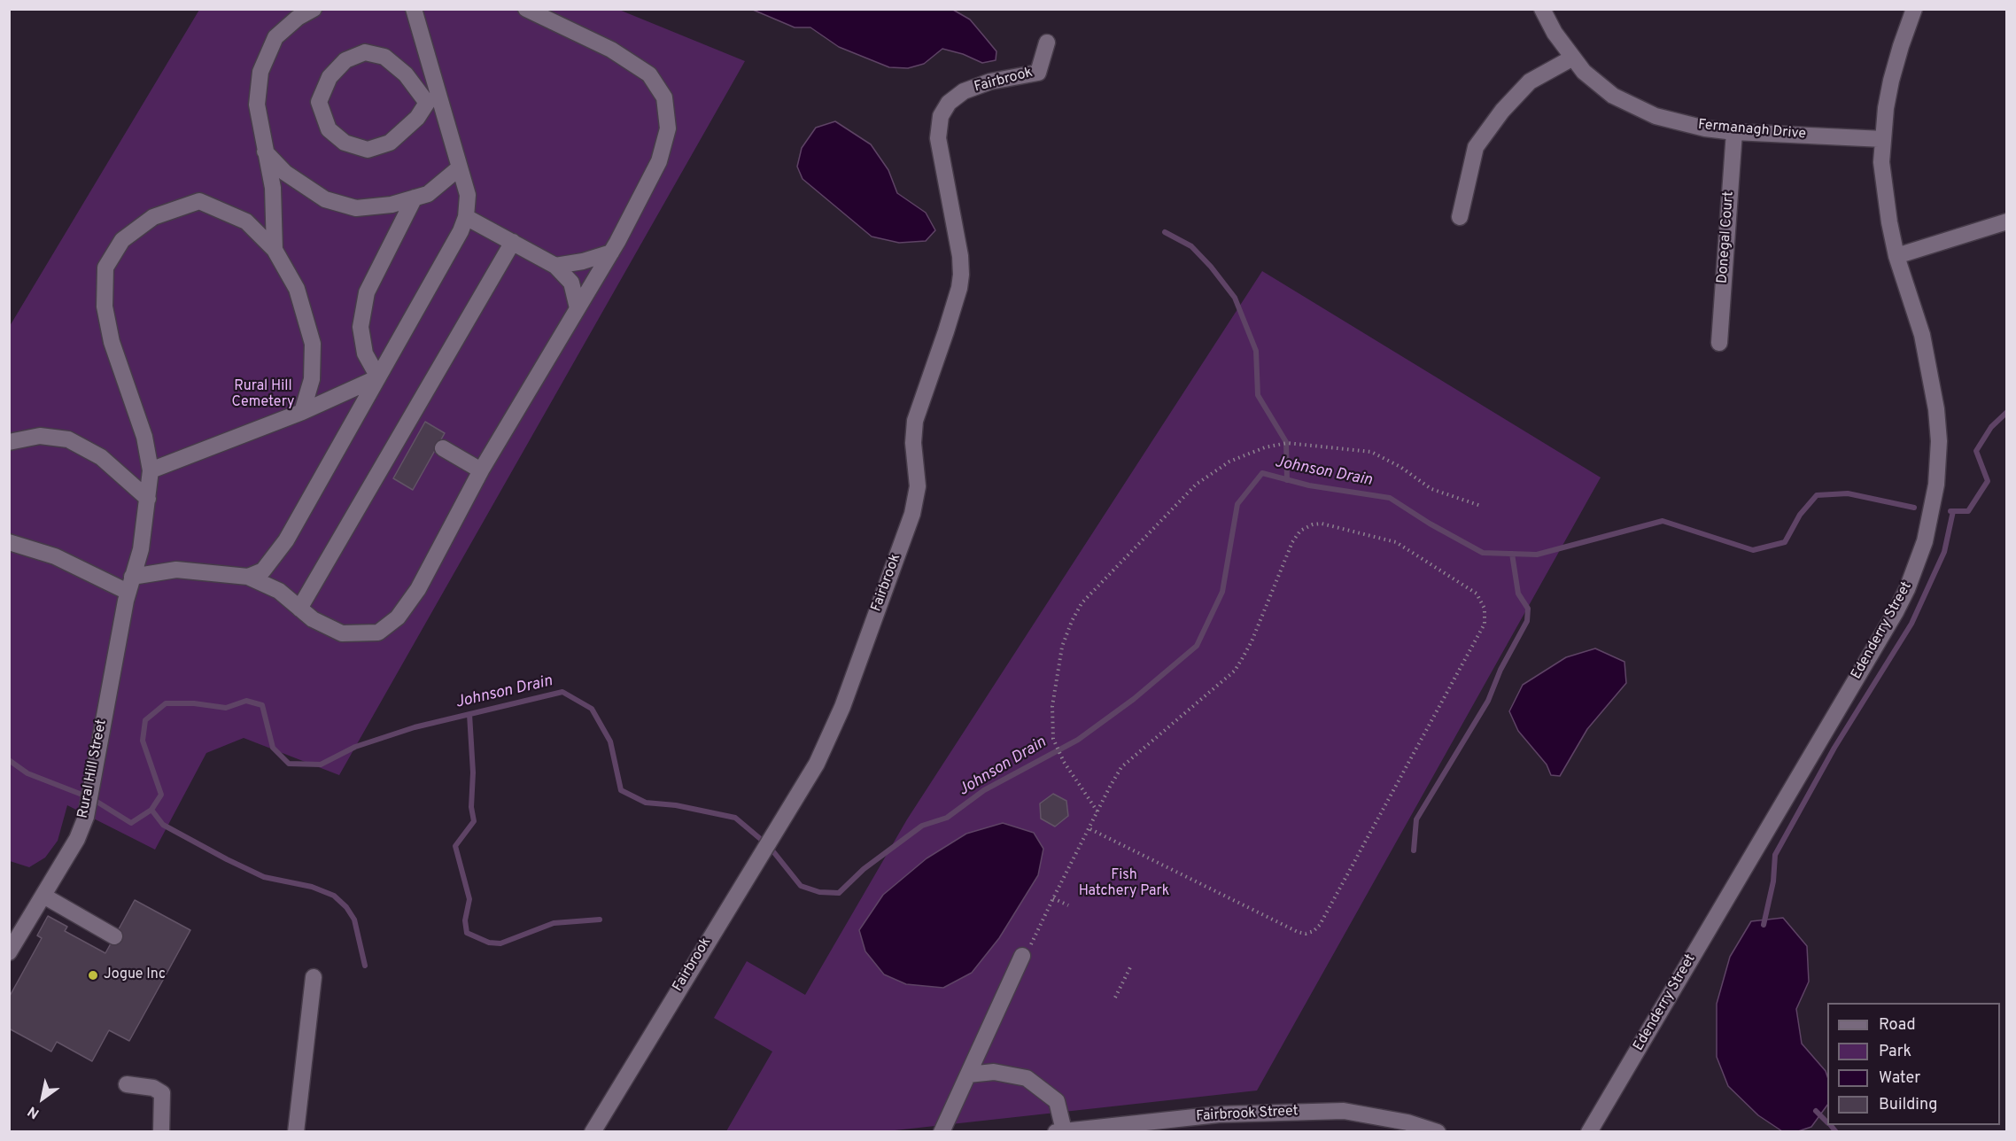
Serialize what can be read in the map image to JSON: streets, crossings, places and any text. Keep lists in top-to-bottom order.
{
  "streets": {
    "street": [
      "Fairbrook",
      "Fermanagh Drive",
      "Donegal Court",
      "Edenderry Street",
      "Rural Hill Street",
      "Fairbrook Street"
    ]
  },
  "crossings": [
    ["Fermanagh Drive", "Donegal Court"],
    ["Fermanagh Drive", "Edenderry Street"]
  ],
  "water": ["Johnson Drain"],
  "parks": ["Rural Hill Cemetery", "Fish Hatchery Park"],
  "places": ["Jogue Inc"],
  "legend": [
    "Road",
    "Park",
    "Water",
    "Building"
  ],
  "north": "bottom left"
}
